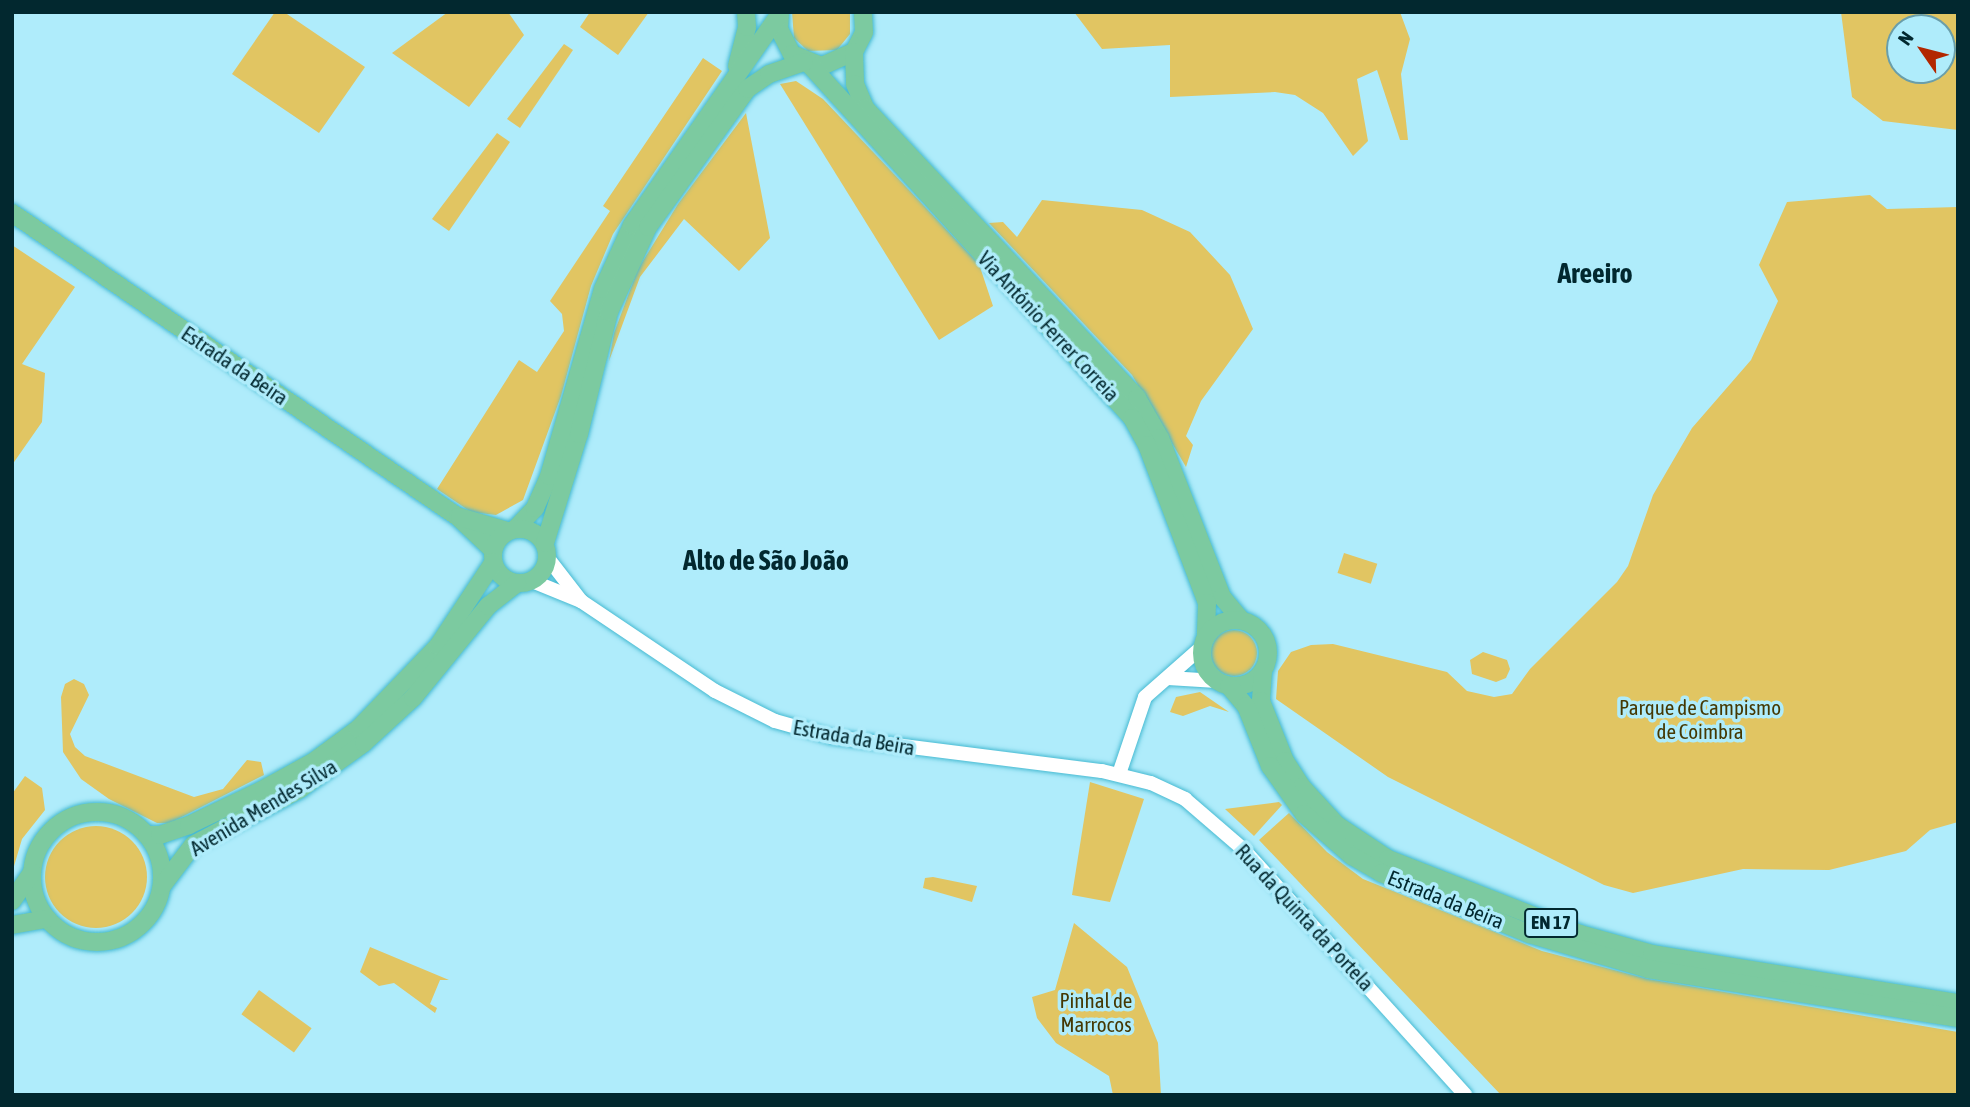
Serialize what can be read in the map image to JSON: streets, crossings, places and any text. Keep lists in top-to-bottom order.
{
  "streets": {
    "main road": [
      "Via António Ferrer Correia",
      "Estrada da Beira",
      "Avenida Mendes Silva",
      "EN 17"
    ],
    "street": ["Rua da Quinta da Portela"]
  },
  "crossings": [
    ["Via António Ferrer Correia", "Estrada da Beira"],
    ["Estrada da Beira", "Avenida Mendes Silva"],
    ["Estrada da Beira", "Rua da Quinta da Portela"]
  ],
  "districts": ["Areeiro", "Alto de São João"],
  "parks": ["Parque de Campismo de Coimbra", "Pinhal de Marrocos"],
  "north": "top left"
}
